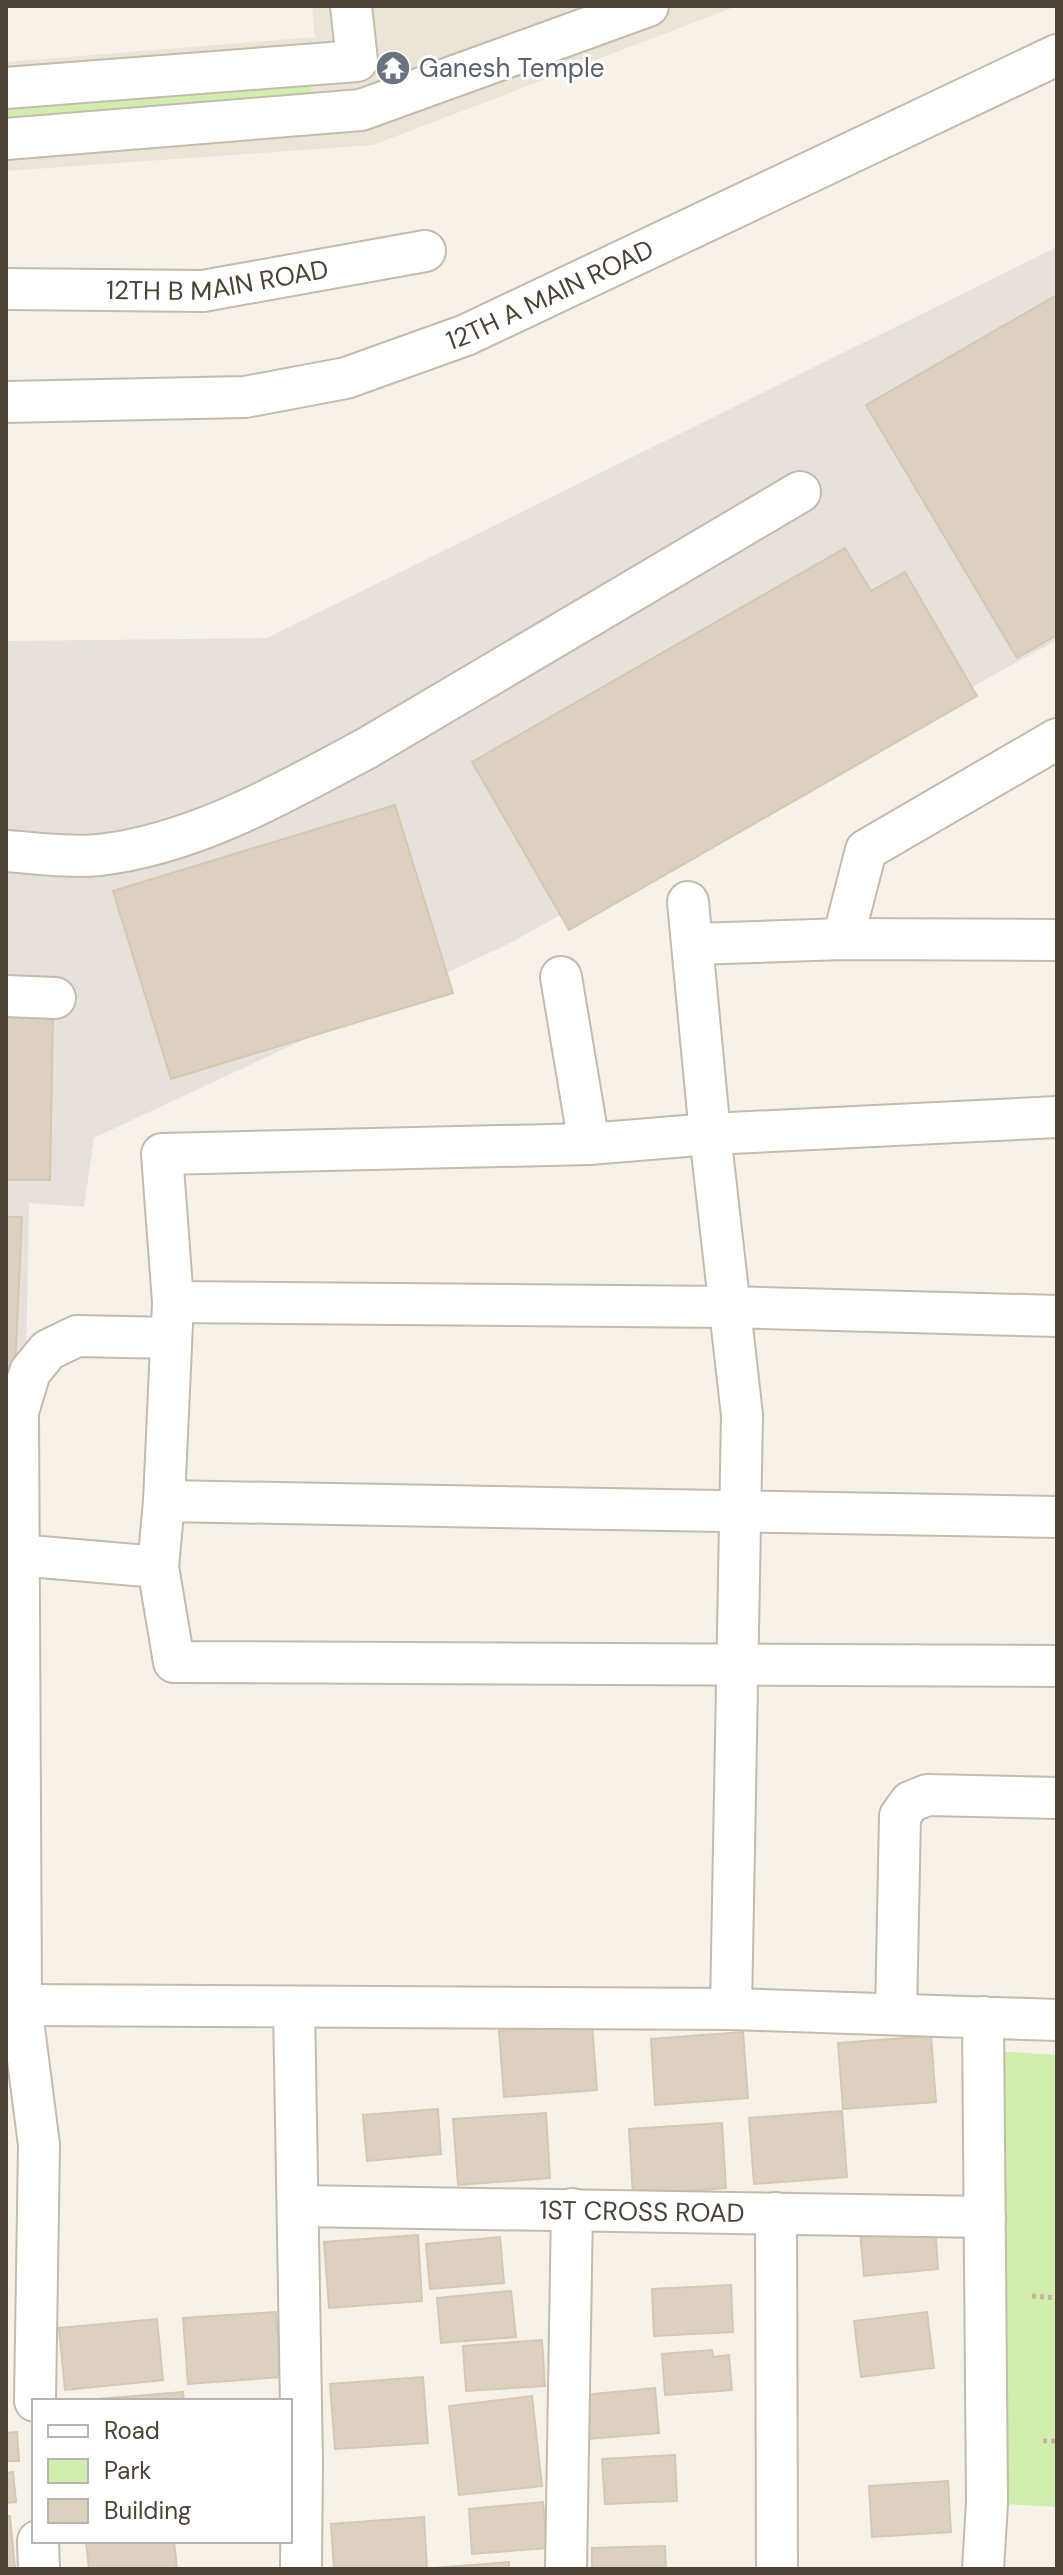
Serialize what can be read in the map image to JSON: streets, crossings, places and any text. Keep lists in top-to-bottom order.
{
  "streets": {
    "street": ["12TH B MAIN ROAD", "12TH A MAIN ROAD", "1ST CROSS ROAD"]
  },
  "places": {
    "temple": ["Ganesh Temple"]
  },
  "legend": ["Road", "Park", "Building"]
}
